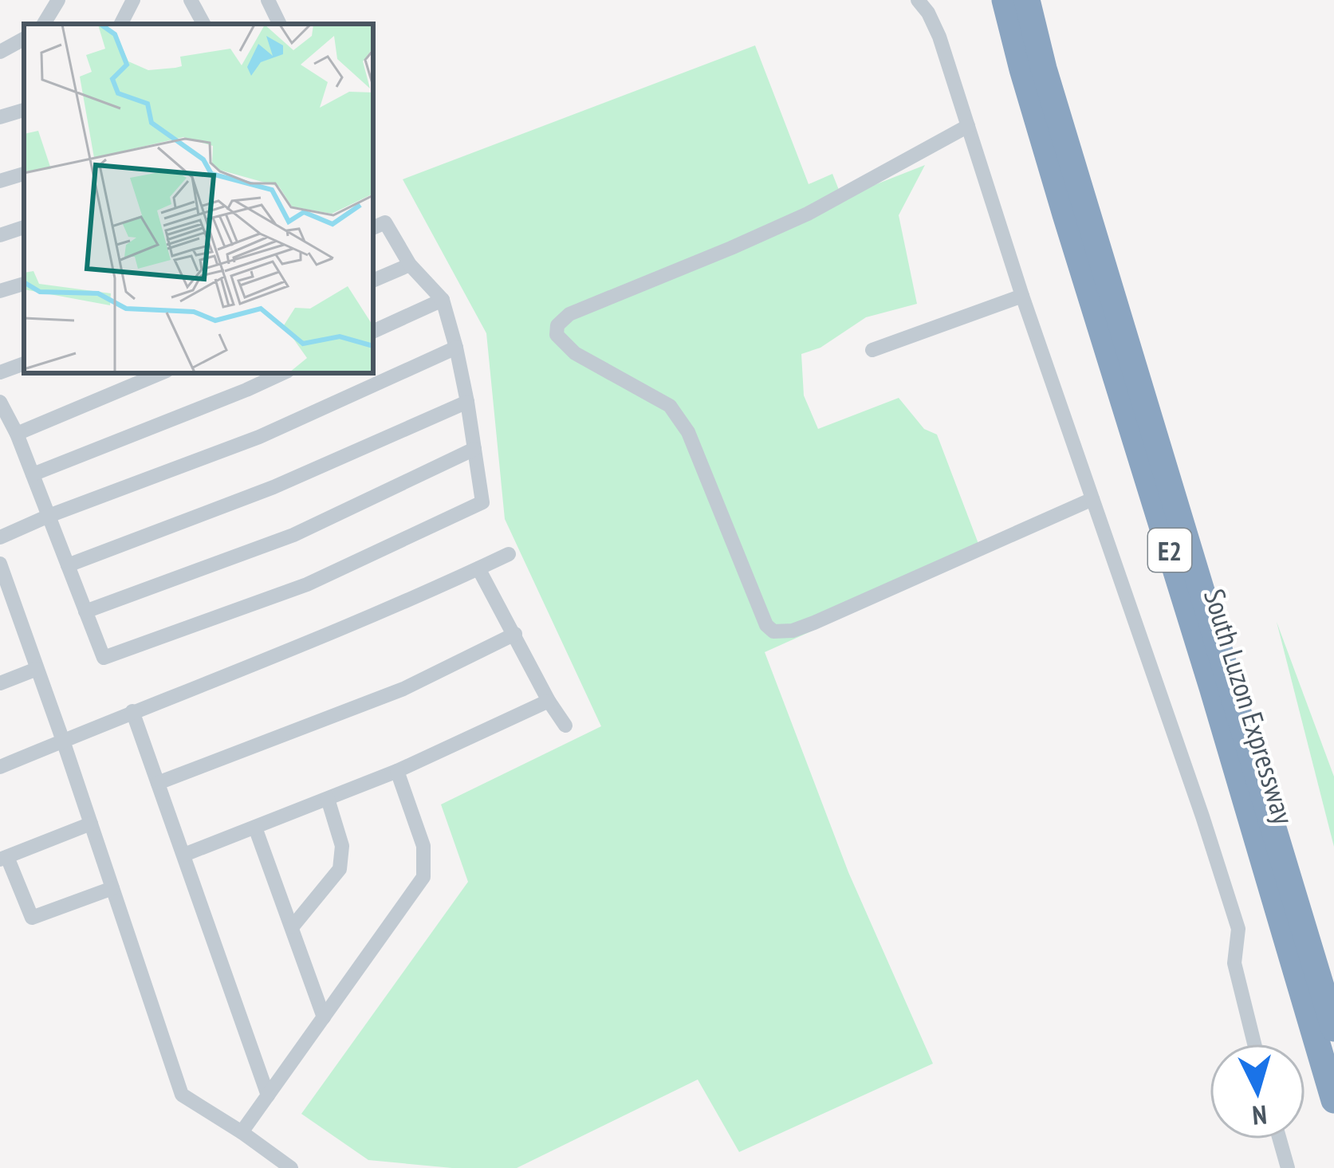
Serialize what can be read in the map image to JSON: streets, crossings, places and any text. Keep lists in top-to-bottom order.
{
  "streets": {
    "highway": ["E2", "South Luzon Expressway"]
  },
  "north": "bottom"
}
